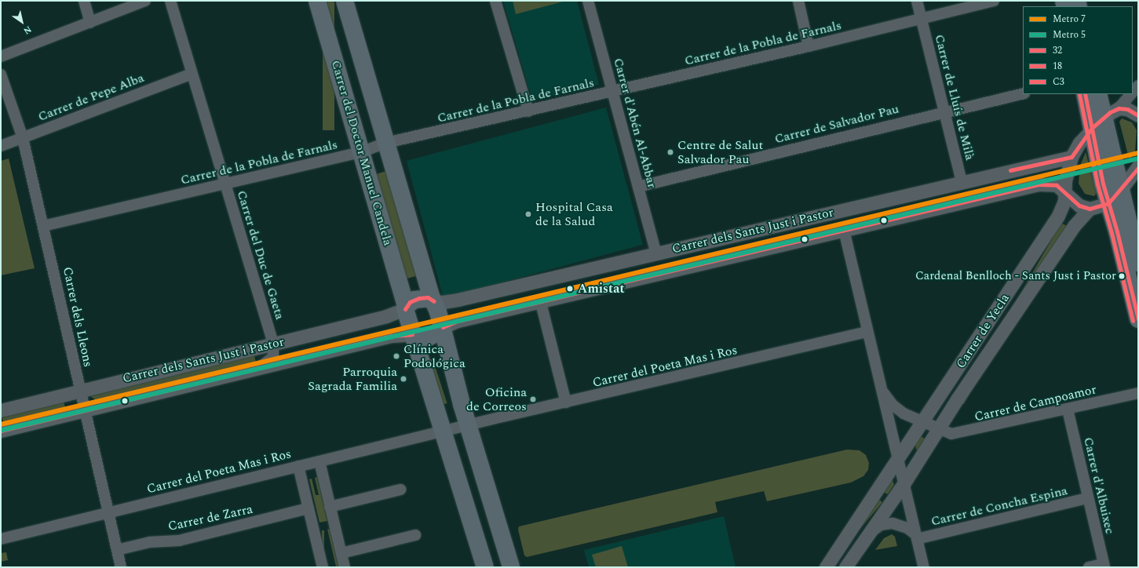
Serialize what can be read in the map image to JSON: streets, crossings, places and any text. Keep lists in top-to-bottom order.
{
  "streets": {
    "main road": ["Carrer del Doctor Manuel Candela"],
    "street": [
      "Carrer de la Pobla de Farnals",
      "Carrer de Pepe Alba",
      "Carrer de Lluís de Milà",
      "Carrer d'Abén Al-Abbar",
      "Carrer de Salvador Pau",
      "Carrer dels Sants Just i Pastor",
      "Carrer del Duc de Gaeta",
      "Carrer dels Lleons",
      "Carrer de Yecla",
      "Carrer del Poeta Mas i Ros",
      "Carrer de Campoamor",
      "Carrer d'Albuixec",
      "Carrer de Concha Espina",
      "Carrer de Zarra"
    ]
  },
  "crossings": [
    ["Carrer de la Pobla de Farnals", "Carrer de Lluís de Milà"],
    ["Carrer de la Pobla de Farnals", "Carrer d'Abén Al-Abbar"],
    ["Carrer de la Pobla de Farnals", "Carrer del Doctor Manuel Candela"],
    ["Carrer de la Pobla de Farnals", "Carrer del Duc de Gaeta"],
    ["Carrer de la Pobla de Farnals", "Carrer dels Lleons"],
    ["Carrer de Pepe Alba", "Carrer del Duc de Gaeta"],
    ["Carrer de Pepe Alba", "Carrer dels Lleons"],
    ["Carrer de Lluís de Milà", "Carrer de Salvador Pau"],
    ["Carrer de Lluís de Milà", "Carrer dels Sants Just i Pastor"],
    ["Carrer d'Abén Al-Abbar", "Carrer de Salvador Pau"],
    ["Carrer d'Abén Al-Abbar", "Carrer dels Sants Just i Pastor"],
    ["Carrer del Doctor Manuel Candela", "Carrer dels Sants Just i Pastor"],
    ["Carrer dels Sants Just i Pastor", "Carrer del Duc de Gaeta"],
    ["Carrer dels Sants Just i Pastor", "Carrer dels Lleons"],
    ["Carrer dels Sants Just i Pastor", "Carrer de Yecla"],
    ["Carrer dels Lleons", "Carrer del Poeta Mas i Ros"],
    ["Carrer dels Lleons", "Carrer de Zarra"],
    ["Carrer de Yecla", "Carrer de Campoamor"],
    ["Carrer de Campoamor", "Carrer d'Albuixec"],
    ["Carrer d'Albuixec", "Carrer de Concha Espina"]
  ],
  "places": [
    "Centre de Salut Salvador Pau",
    "Hospital Casa de la Salud",
    "Cardenal Benlloch - Sants Just i Pastor",
    "Amistat",
    "Clínica Podológica",
    "Parroquia Sagrada Familia",
    "Oficina de Correos"
  ],
  "lines": [
    "transit line 18",
    "transit line C3",
    "transit line 32",
    "metro line 7",
    "metro line 5"
  ],
  "legend": [
    "Metro 7",
    "Metro 5",
    "32",
    "18",
    "C3"
  ],
  "north": "bottom right"
}
